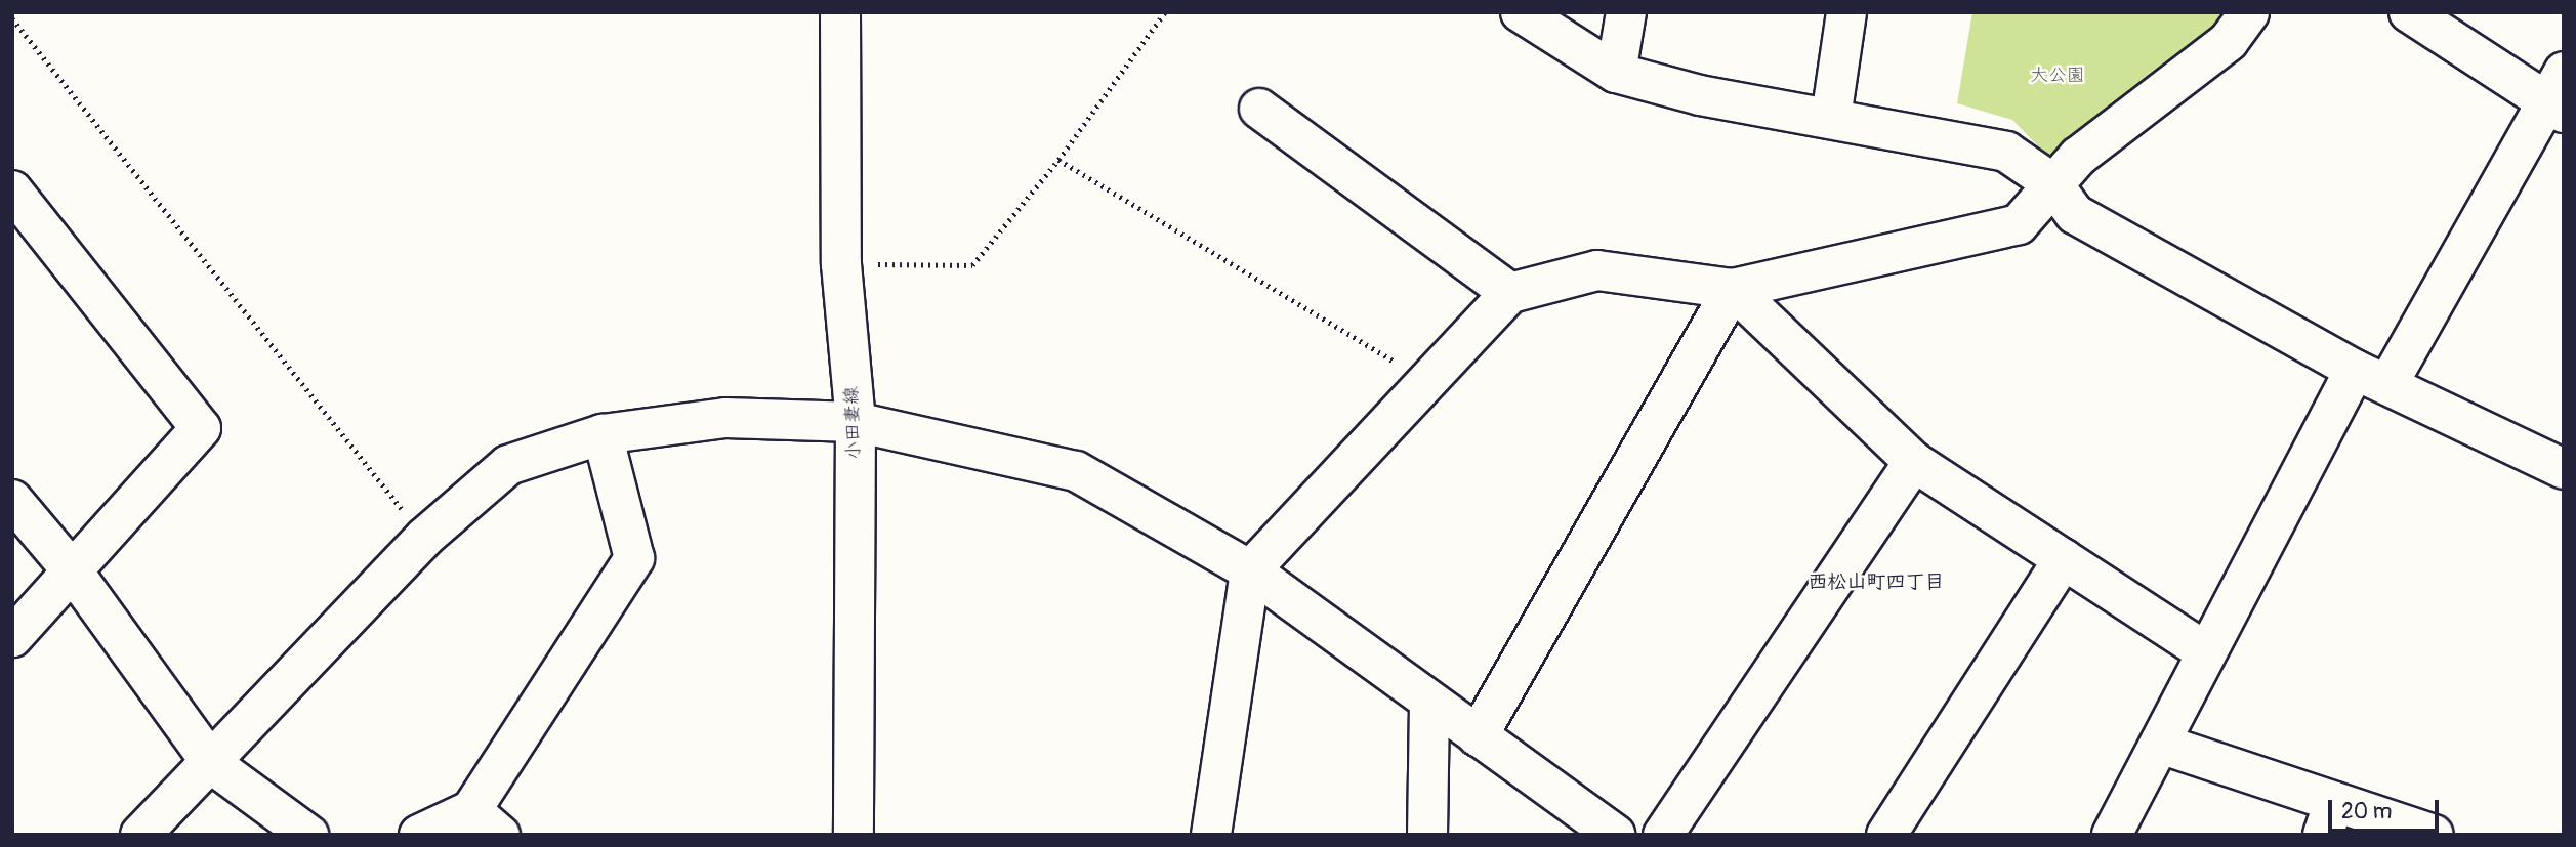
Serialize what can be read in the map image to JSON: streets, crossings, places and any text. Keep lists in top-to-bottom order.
{
  "streets": {
    "street": ["小田妻線"]
  },
  "districts": ["西松山町四丁目"],
  "parks": ["大公園"],
  "scale_bar": "20 m"
}
